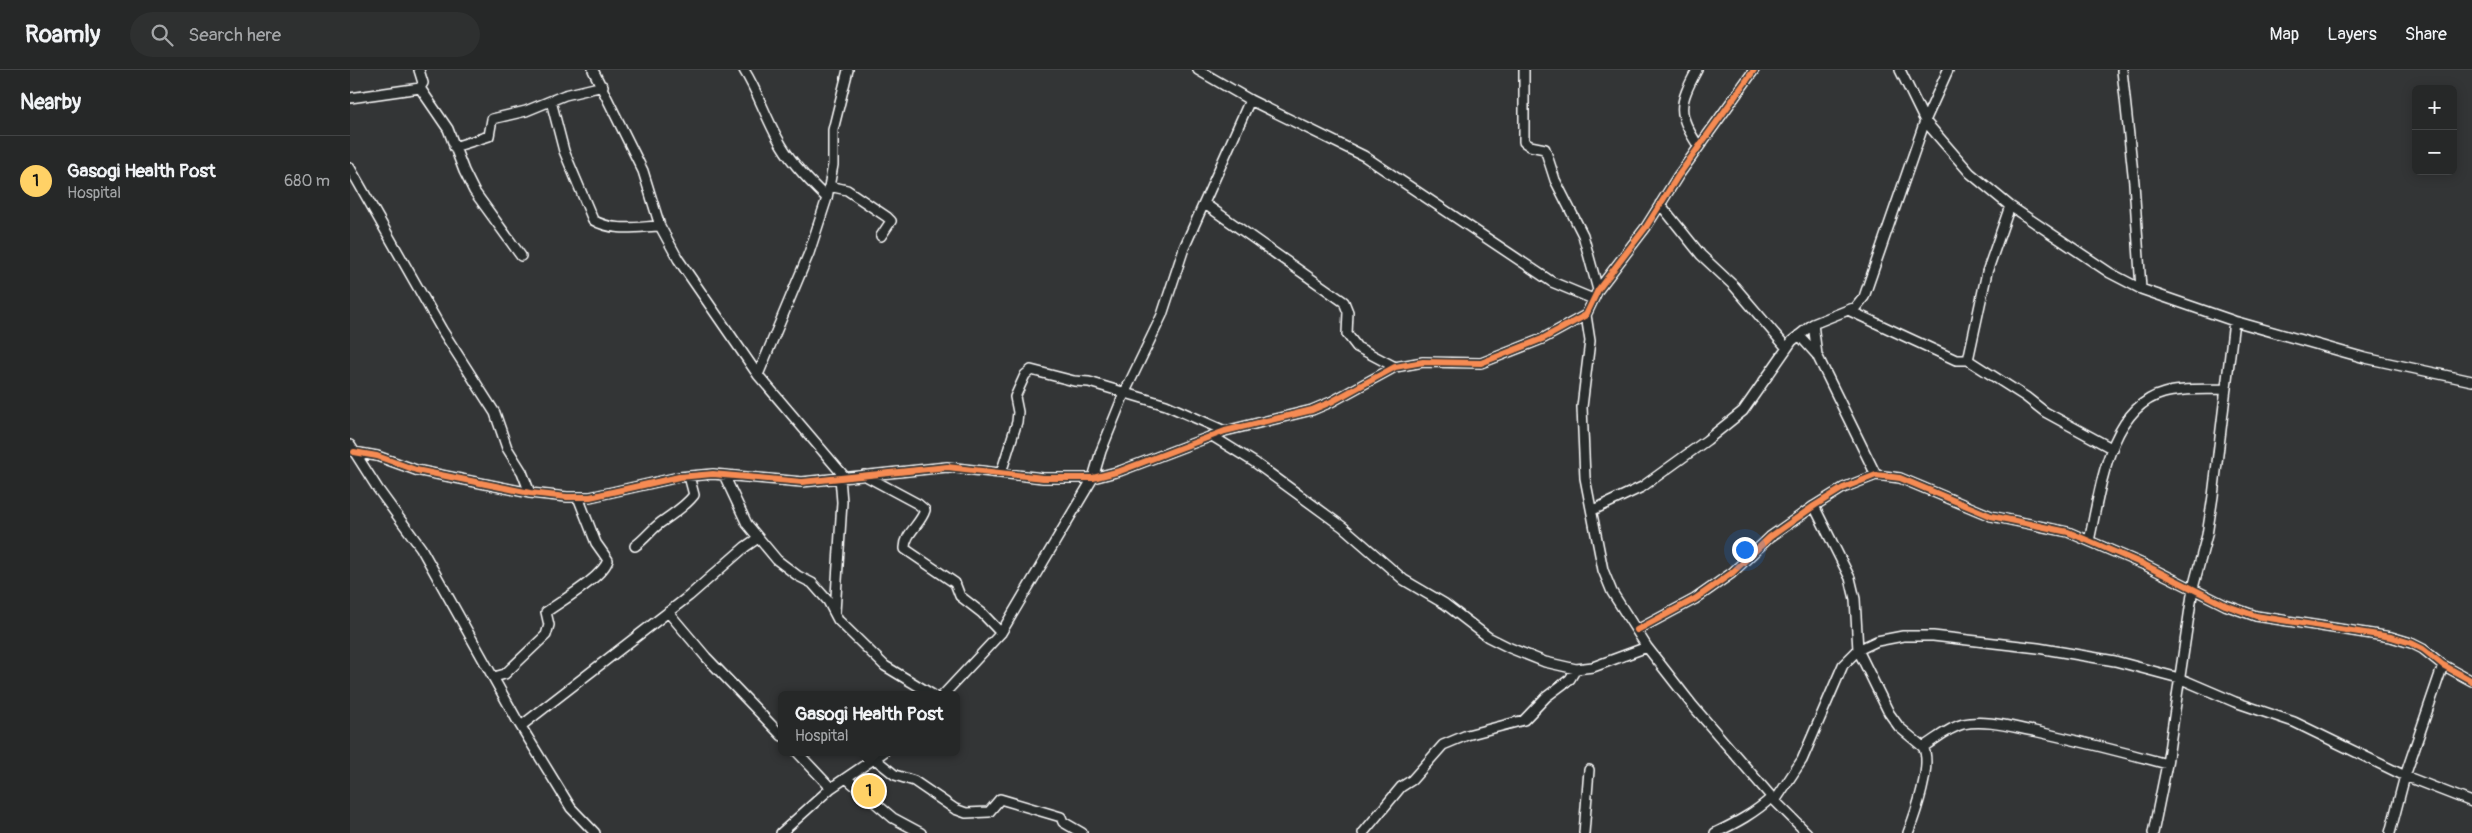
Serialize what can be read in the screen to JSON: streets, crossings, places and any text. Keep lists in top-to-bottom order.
{
  "page": {
    "header": "Roamly",
    "search": "Search here",
    "nav": ["Map", "Layers", "Share"],
    "heading": "Nearby",
    "map_buttons": ["+", "−"],
    "list": [
      {
        "mark": "1",
        "name": "Gasogi Health Post",
        "note": "Hospital",
        "value": "680 m"
      }
    ],
    "popup": ["Gasogi Health Post", "Hospital"],
    "pins": "1"
  }
}
